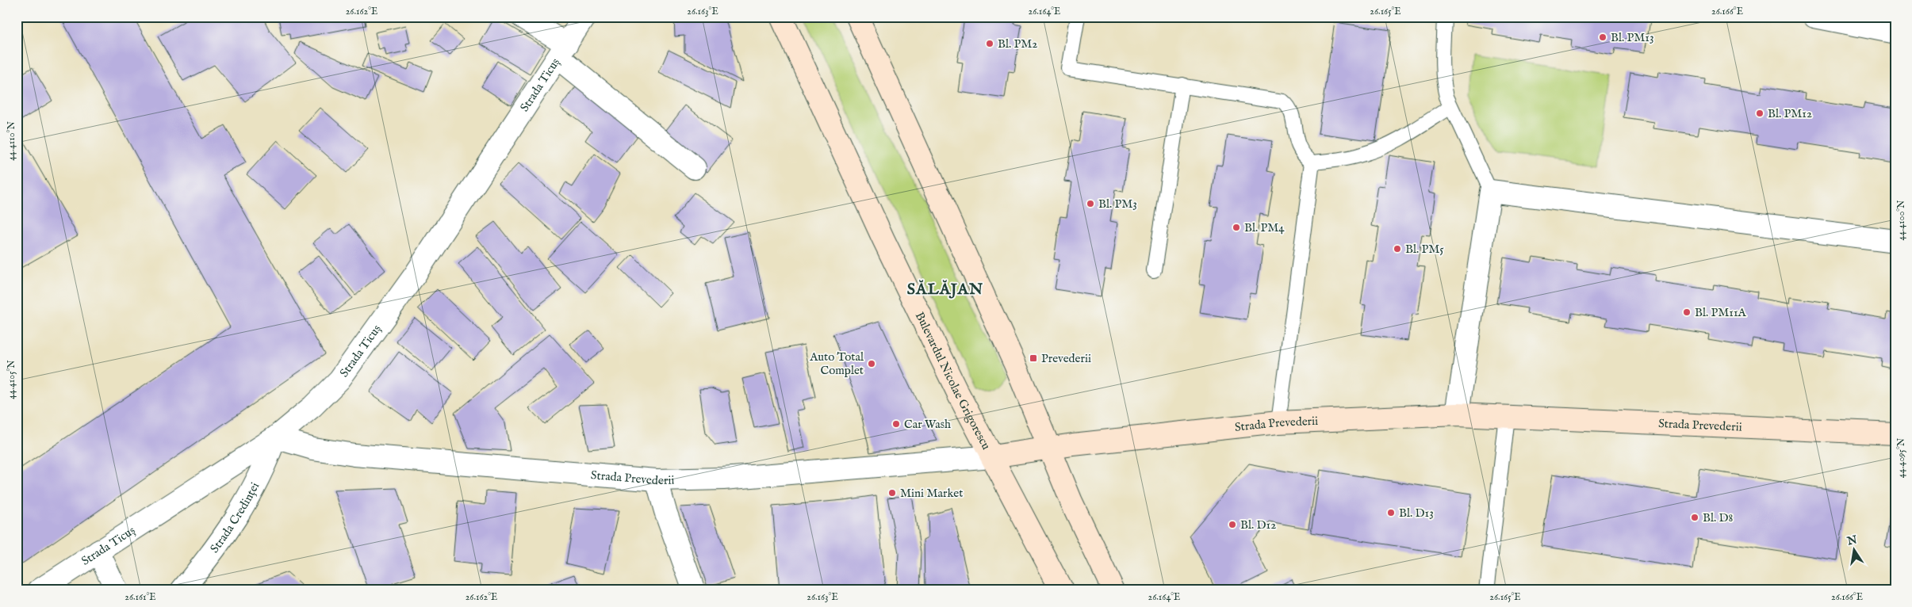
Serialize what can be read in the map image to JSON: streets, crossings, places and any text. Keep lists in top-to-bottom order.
{
  "streets": {
    "main road": ["Bulevardul Nicolae Grigorescu", "Strada Prevederii"],
    "street": ["Strada Ticuș", "Strada Credinței"]
  },
  "crossings": [
    ["Strada Ticuș", "Strada Prevederii"],
    ["Strada Ticuș", "Strada Credinței"],
    ["Bulevardul Nicolae Grigorescu", "Strada Prevederii"],
    ["Strada Prevederii", "Strada Credinței"]
  ],
  "districts": ["SĂLĂJAN"],
  "places": {
    "other": [
      "Bl. PM13",
      "Bl. PM2",
      "Bl. PM12",
      "Bl. PM3",
      "Bl. PM4",
      "Bl. PM5",
      "Bl. PM11A",
      "Auto Total Complet",
      "Car Wash",
      "Mini Market",
      "Bl. D13",
      "Bl. D8",
      "Bl. D12"
    ],
    "transit": ["Prevederii"]
  },
  "north": "top",
  "coordinates": [
    "26.162°E",
    "26.163°E",
    "26.164°E",
    "26.165°E",
    "26.166°E",
    "44.4110°N",
    "44.4100°N",
    "44.4105°N",
    "44.4095°N",
    "26.161°E"
  ]
}
